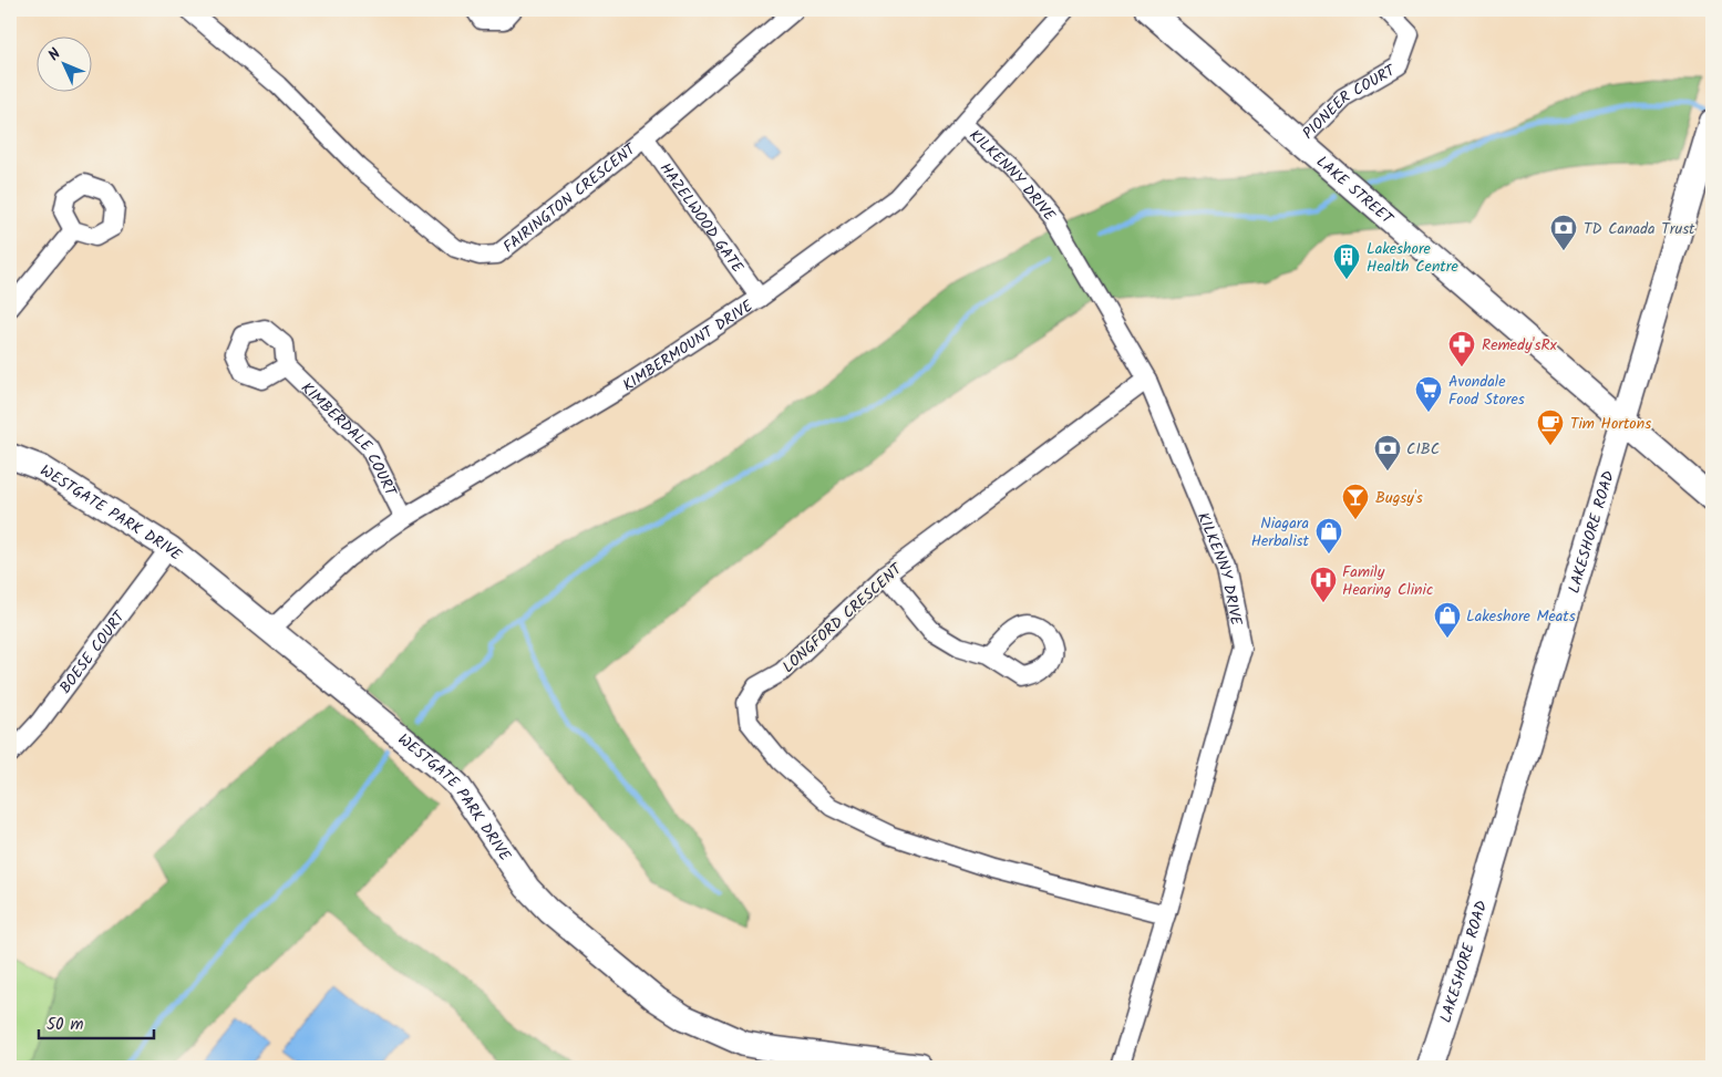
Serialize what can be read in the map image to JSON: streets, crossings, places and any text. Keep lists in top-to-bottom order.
{
  "streets": {
    "street": [
      "PIONEER COURT",
      "KILKENNY DRIVE",
      "LAKE STREET",
      "FAIRINGTON CRESCENT",
      "HAZELWOOD GATE",
      "KIMBERMOUNT DRIVE",
      "KIMBERDALE COURT",
      "WESTGATE PARK DRIVE",
      "LAKESHORE ROAD",
      "LONGFORD CRESCENT",
      "BOESE COURT"
    ]
  },
  "crossings": [
    ["PIONEER COURT", "LAKE STREET"],
    ["KILKENNY DRIVE", "KIMBERMOUNT DRIVE"],
    ["KILKENNY DRIVE", "LONGFORD CRESCENT"],
    ["LAKE STREET", "LAKESHORE ROAD"],
    ["FAIRINGTON CRESCENT", "HAZELWOOD GATE"],
    ["HAZELWOOD GATE", "KIMBERMOUNT DRIVE"],
    ["KIMBERMOUNT DRIVE", "KIMBERDALE COURT"],
    ["KIMBERMOUNT DRIVE", "WESTGATE PARK DRIVE"],
    ["WESTGATE PARK DRIVE", "BOESE COURT"]
  ],
  "places": {
    "bank": ["TD Canada Trust", "CIBC"],
    "building": ["Lakeshore Health Centre"],
    "pharmacy": ["Remedy'sRx"],
    "supermarket": ["Avondale Food Stores"],
    "cafe": ["Tim Hortons"],
    "bar": ["Bugsy's"],
    "shop": ["Niagara Herbalist", "Lakeshore Meats"],
    "hospital": ["Family Hearing Clinic"]
  },
  "scale_bar": "50 m",
  "north": "top left"
}
